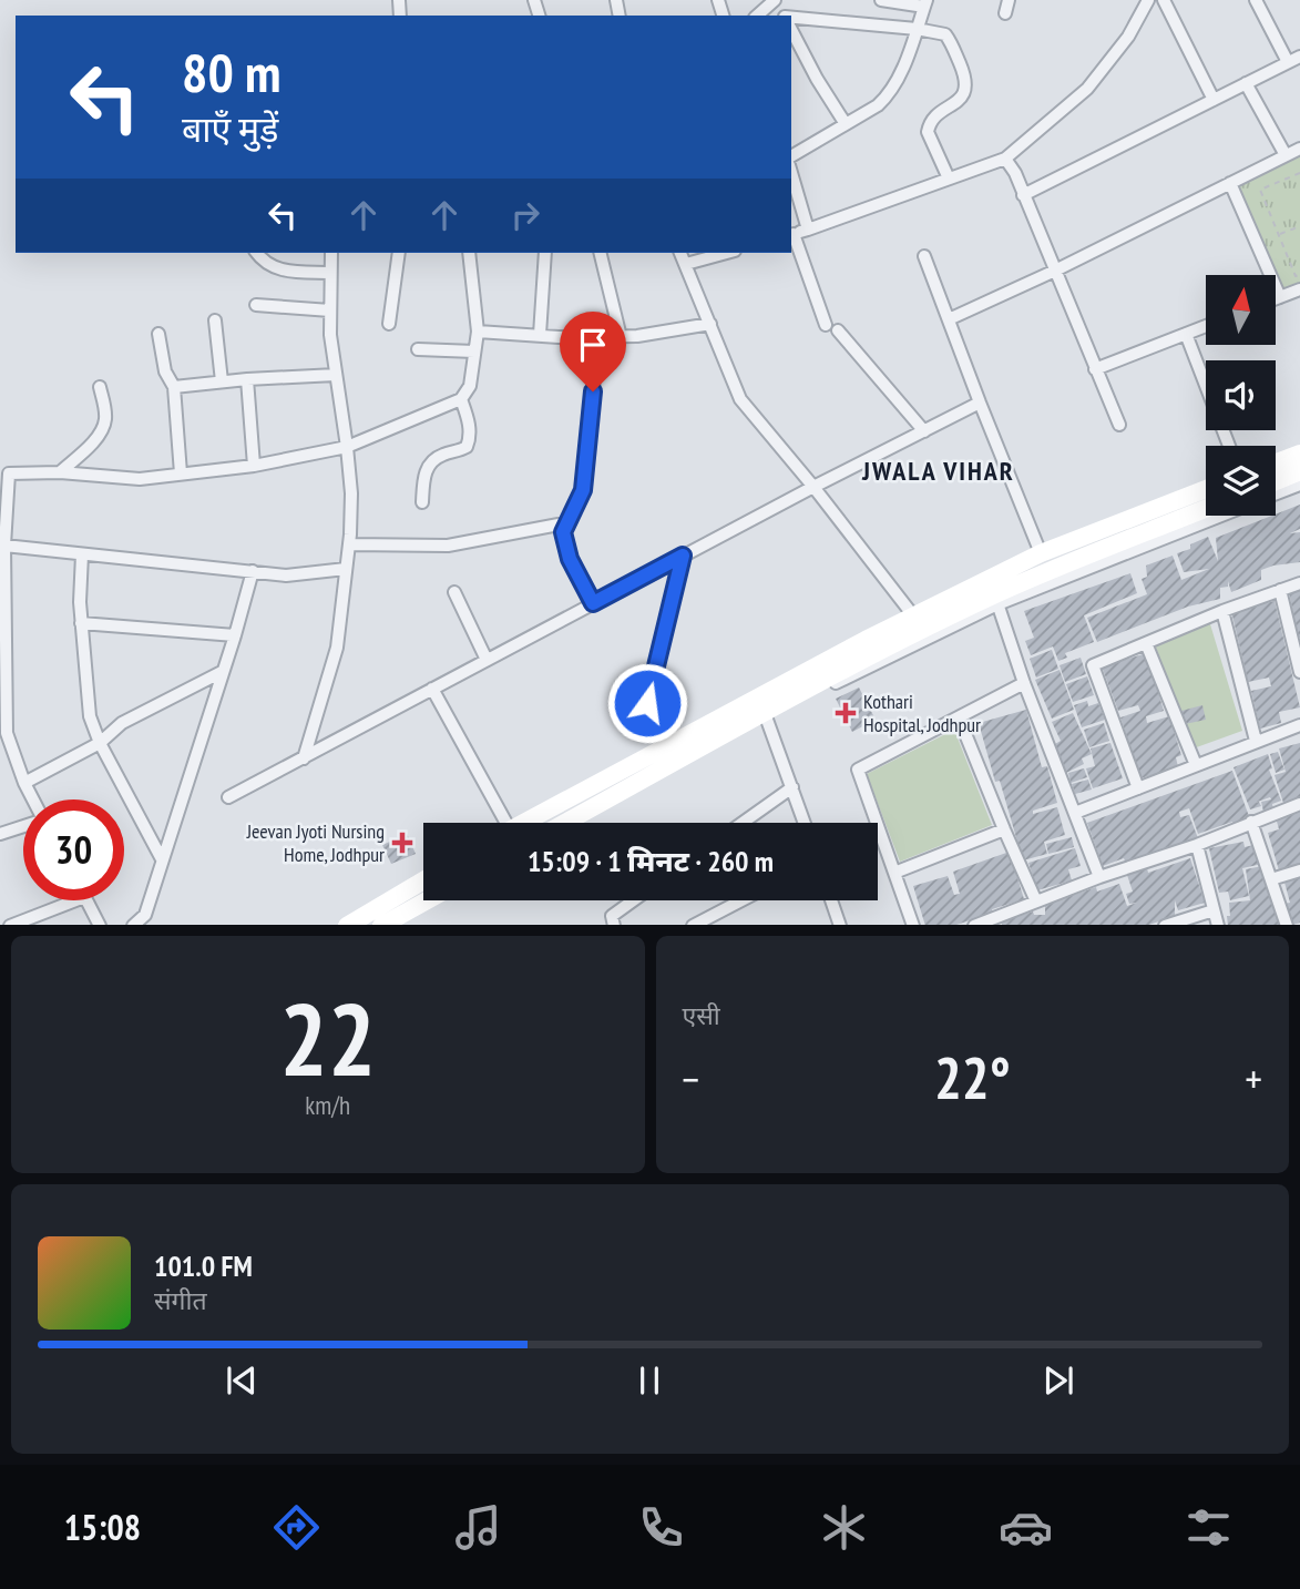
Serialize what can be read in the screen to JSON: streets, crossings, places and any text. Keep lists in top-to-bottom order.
{
  "districts": ["JWALA VIHAR"],
  "places": {
    "health": ["Kothari Hospital, Jodhpur", "Jeevan Jyoti Nursing Home, Jodhpur"]
  },
  "north": "top",
  "page": {
    "turn": ["80 m", "बाएँ मुड़ें"],
    "limit": "30",
    "trip": "15:09 · 1 मिनट · 260 m",
    "tile": [
      ["22", "km/h"],
      "एसी"
    ],
    "heat": ["−", "22°", "+"],
    "song": ["101.0 FM", "संगीत"],
    "tabs": "15:08"
  }
}
